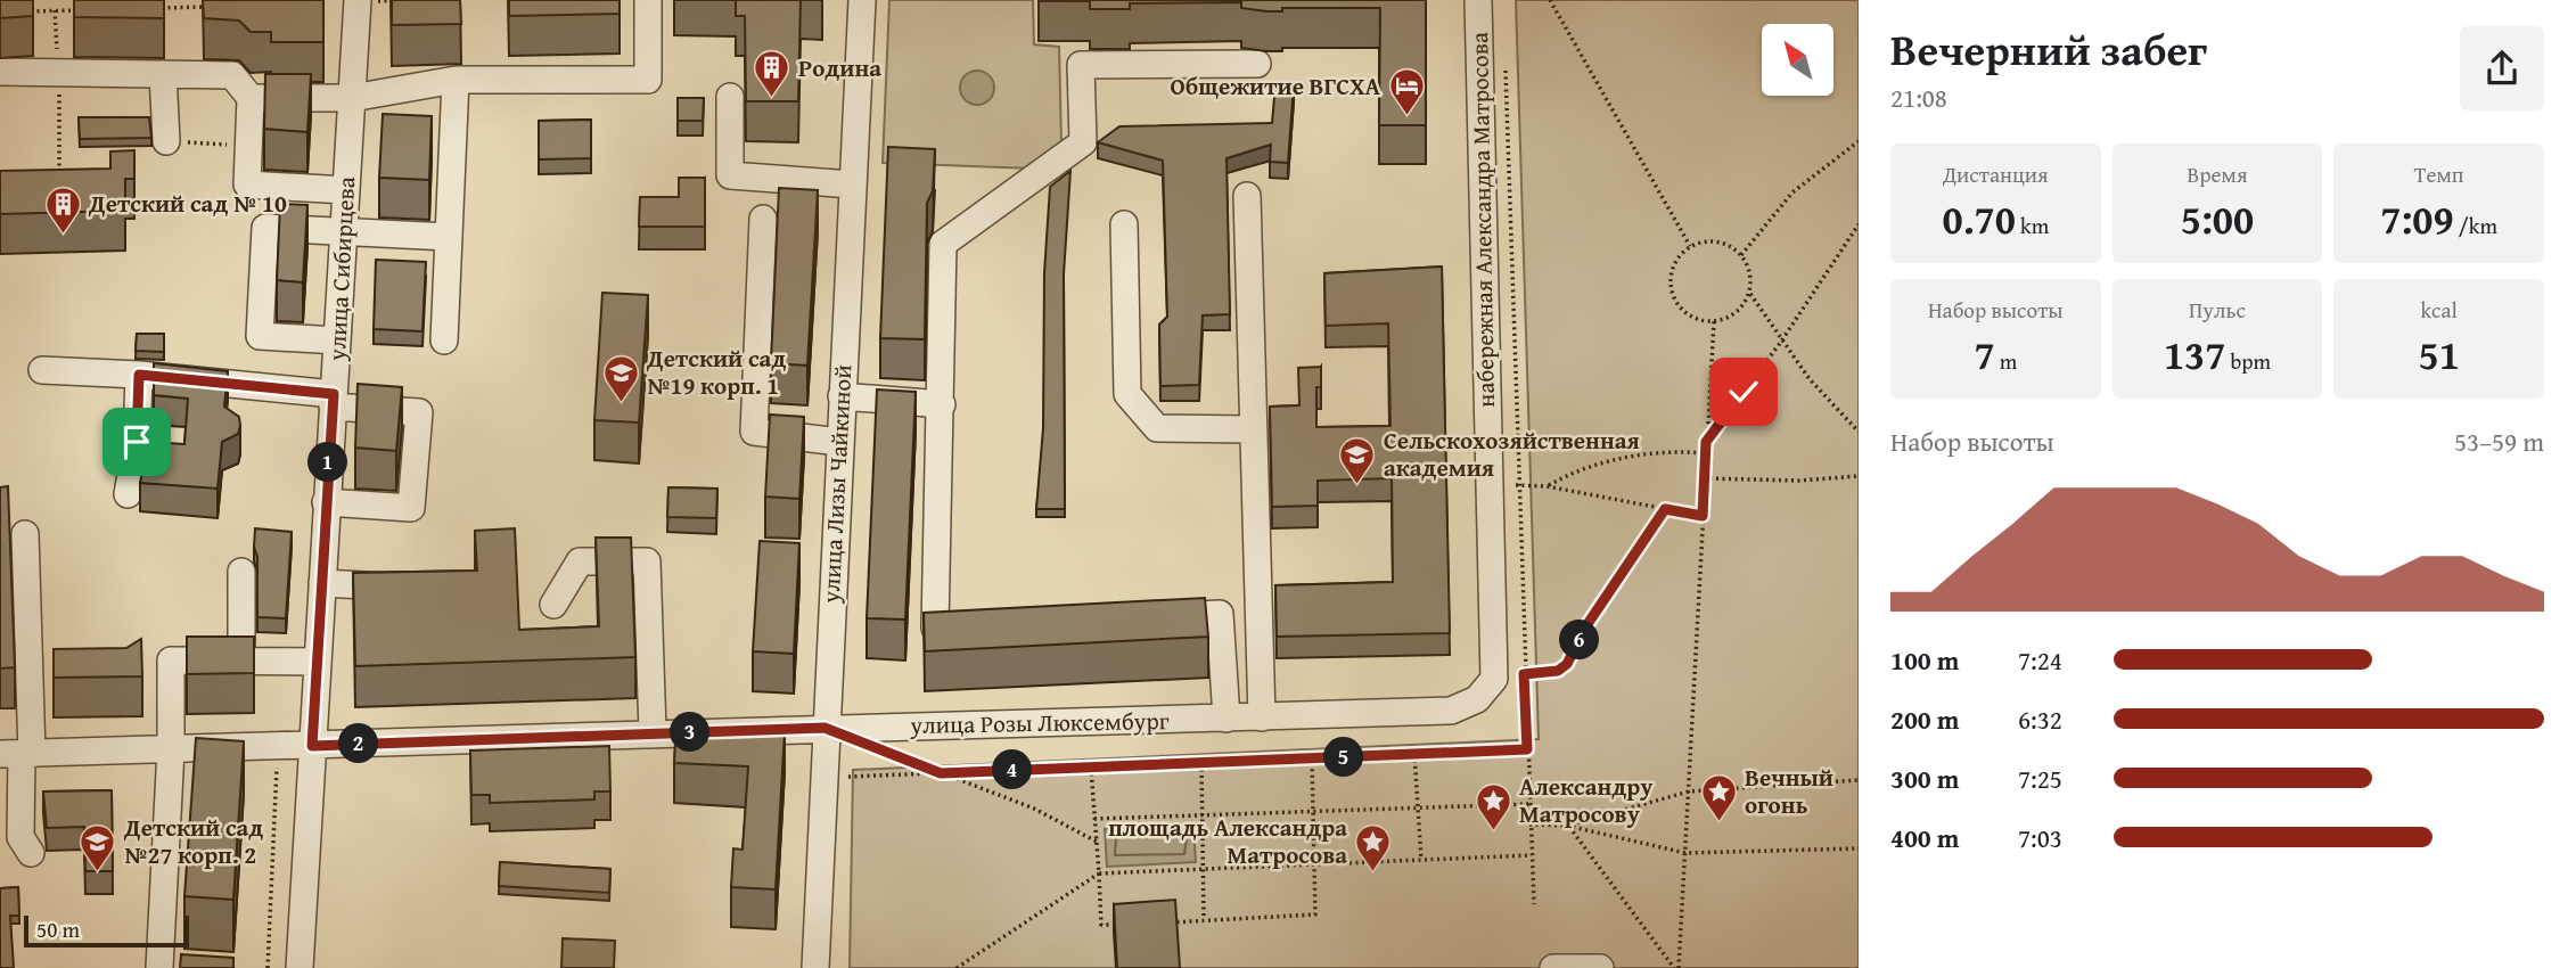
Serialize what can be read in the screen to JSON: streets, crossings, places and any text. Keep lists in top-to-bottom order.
{
  "streets": {
    "street": [
      "набережная Александра Матросова",
      "улица Сибирцева",
      "улица Лизы Чайкиной",
      "улица Розы Люксембург"
    ]
  },
  "crossings": [
    ["набережная Александра Матросова", "улица Розы Люксембург"],
    ["улица Сибирцева", "улица Розы Люксембург"],
    ["улица Лизы Чайкиной", "улица Розы Люксембург"]
  ],
  "places": {
    "building": ["Родина", "Детский сад № 10"],
    "hotel": ["Общежитие ВГСХА"],
    "school or university": ["Детский сад №19 корп. 1", "Сельскохозяйственная академия", "Детский сад №27 корп. 2"],
    "place": ["Вечный огонь", "Александру Матросову", "площадь Александра Матросова"]
  },
  "scale_bar": "50 m",
  "north": "top left",
  "page": {
    "heading": ["Вечерний забег", "21:08"],
    "stats": [
      ["Дистанция", "0.70 km"],
      ["Время", "5:00"],
      ["Темп", "7:09 /km"],
      ["Набор высоты", "7 m"],
      ["Пульс", "137 bpm"],
      ["kcal", "51"]
    ],
    "chart": ["Набор высоты", "53–59 m"],
    "pins": [
      "1",
      "6",
      "3",
      "2",
      "5",
      "4"
    ],
    "list": [
      {
        "name": "100 m",
        "note": "7:24"
      },
      {
        "name": "200 m",
        "note": "6:32"
      },
      {
        "name": "300 m",
        "note": "7:25"
      },
      {
        "name": "400 m",
        "note": "7:03"
      }
    ],
    "scale": "50 m"
  }
}
